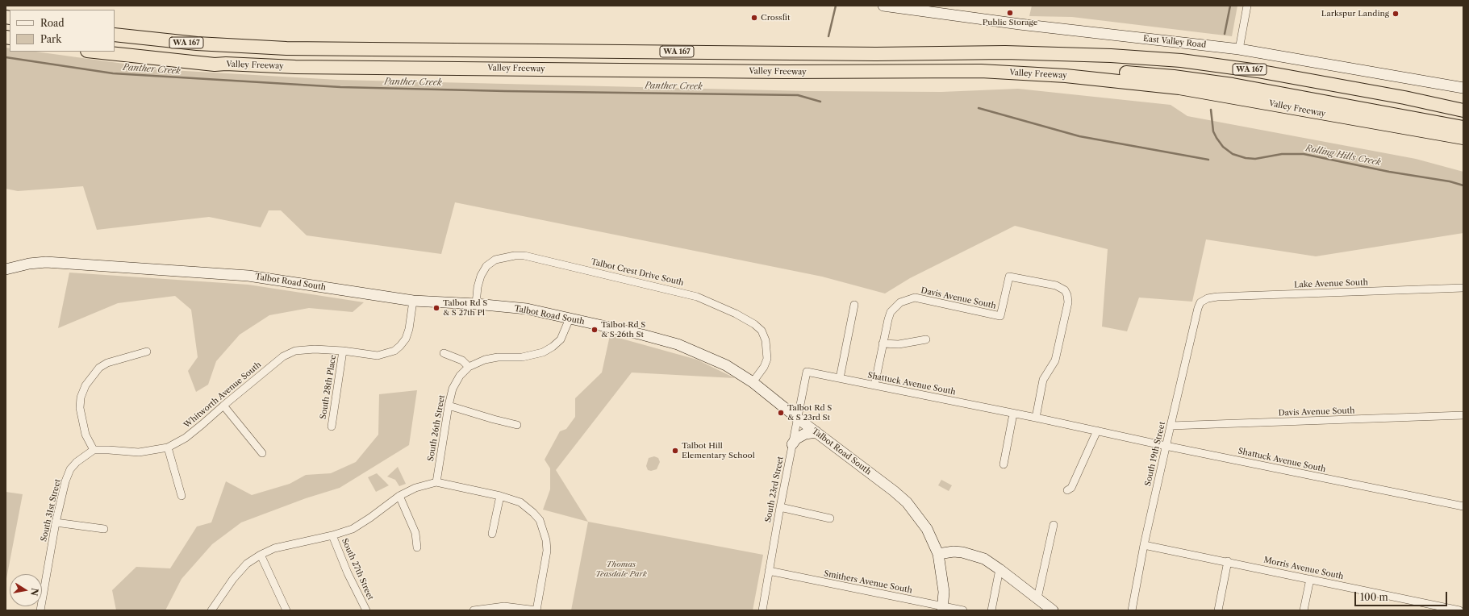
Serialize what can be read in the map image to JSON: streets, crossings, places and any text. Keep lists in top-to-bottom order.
{
  "streets": {
    "highway": ["WA 167", "Valley Freeway"],
    "street": [
      "East Valley Road",
      "Talbot Crest Drive South",
      "Talbot Road South",
      "Lake Avenue South",
      "Davis Avenue South",
      "Shattuck Avenue South",
      "South 28th Place",
      "Whitworth Avenue South",
      "South 26th Street",
      "South 19th Street",
      "South 23rd Street",
      "South 31st Street",
      "Morris Avenue South",
      "South 27th Street",
      "Smithers Avenue South"
    ]
  },
  "crossings": [
    ["Talbot Crest Drive South", "Talbot Road South"],
    ["Talbot Road South", "Whitworth Avenue South"],
    ["Talbot Road South", "South 26th Street"],
    ["Talbot Road South", "South 23rd Street"],
    ["Talbot Road South", "Smithers Avenue South"],
    ["Lake Avenue South", "South 19th Street"],
    ["Davis Avenue South", "Shattuck Avenue South"],
    ["Davis Avenue South", "South 19th Street"],
    ["Shattuck Avenue South", "South 19th Street"],
    ["Shattuck Avenue South", "South 23rd Street"],
    ["South 28th Place", "Whitworth Avenue South"],
    ["Whitworth Avenue South", "South 31st Street"],
    ["South 19th Street", "Morris Avenue South"],
    ["South 23rd Street", "Smithers Avenue South"]
  ],
  "water": ["Panther Creek", "Rolling Hills Creek"],
  "parks": ["Thomas Teasdale Park"],
  "places": [
    "Public Storage",
    "Larkspur Landing",
    "Crossfit",
    "Talbot Rd S & S 27th Pl",
    "Talbot Rd S & S 26th St",
    "Talbot Rd S & S 23rd St",
    "Talbot Hill Elementary School"
  ],
  "legend": ["Road", "Park"],
  "scale_bar": "100 m",
  "north": "right"
}
